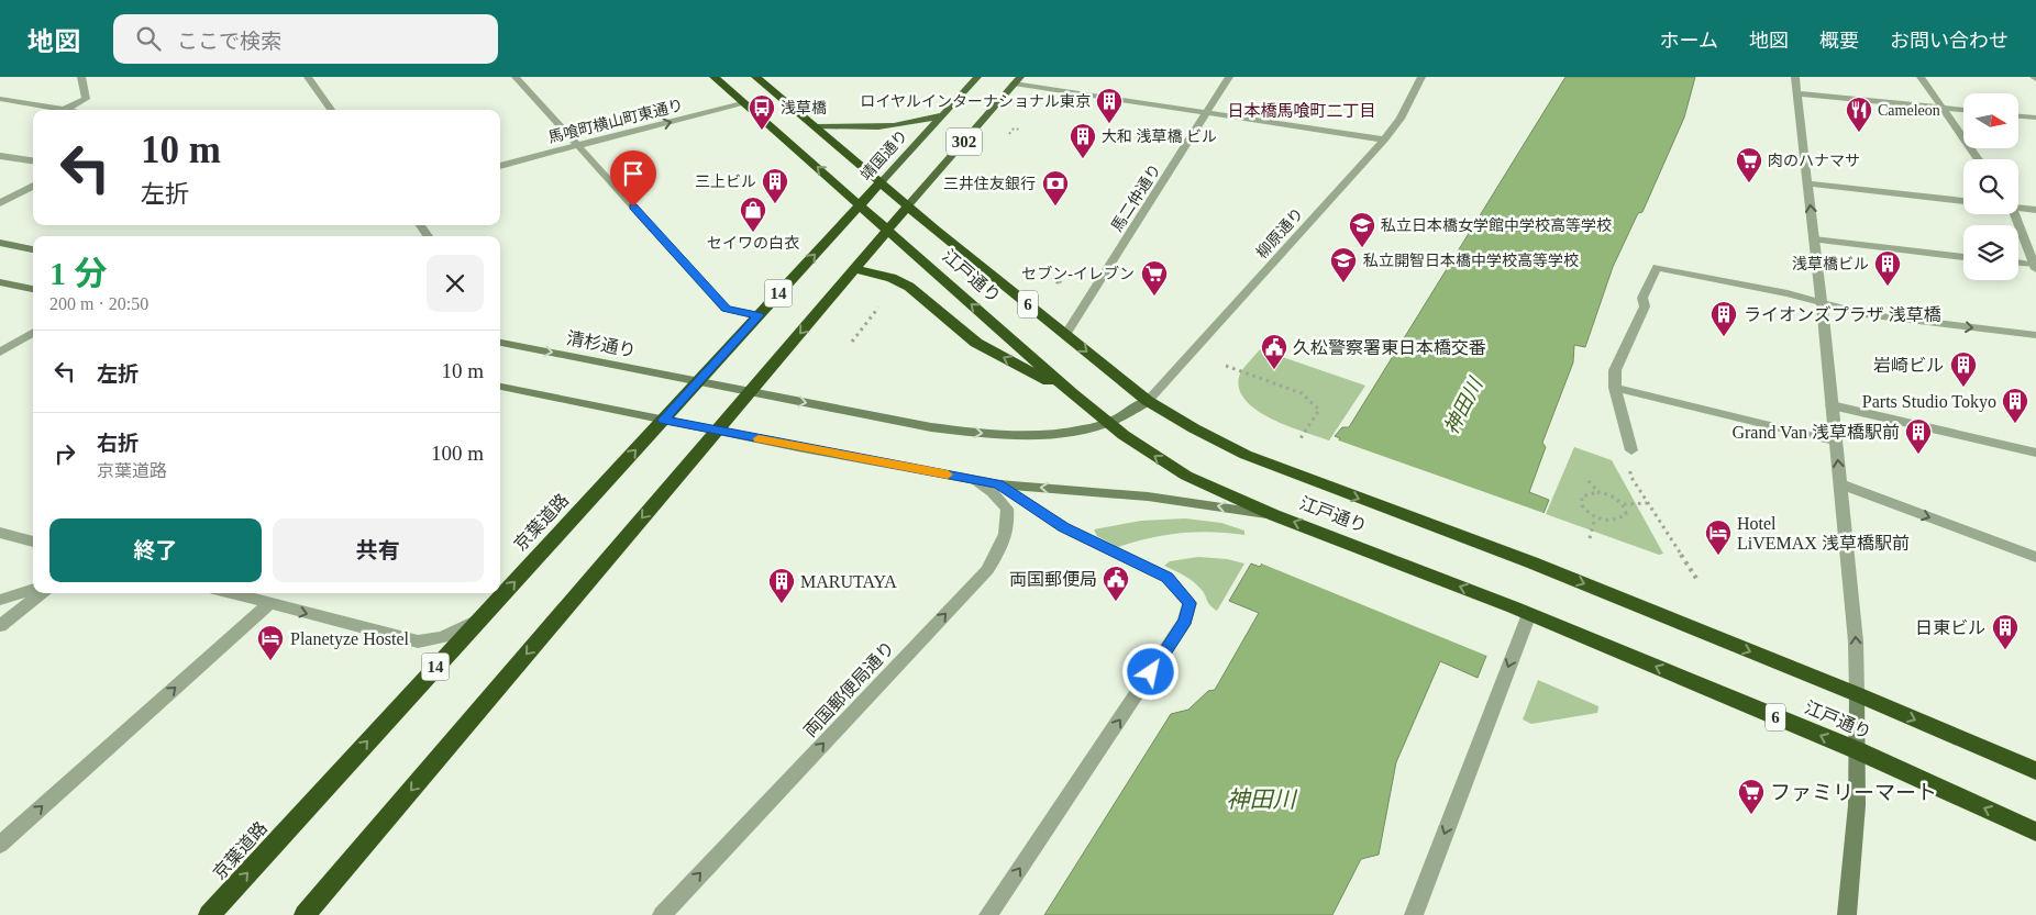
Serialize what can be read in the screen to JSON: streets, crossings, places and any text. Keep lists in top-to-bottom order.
{
  "streets": {
    "highway": [
      "靖国通り",
      "江戸通り",
      "14",
      "6",
      "京葉道路"
    ],
    "main road": ["302"],
    "street": [
      "馬喰町横山町東通り",
      "馬二仲通り",
      "柳原通り",
      "清杉通り",
      "両国郵便局通り"
    ]
  },
  "crossings": [
    ["馬喰町横山町東通り", "江戸通り"],
    ["302", "江戸通り"],
    ["302", "14"],
    ["靖国通り", "江戸通り"],
    ["靖国通り", "京葉道路"],
    ["馬二仲通り", "江戸通り"],
    ["柳原通り", "江戸通り"],
    ["柳原通り", "清杉通り"],
    ["江戸通り", "14"],
    ["江戸通り", "清杉通り"],
    ["江戸通り", "京葉道路"],
    ["14", "清杉通り"],
    ["清杉通り", "京葉道路"]
  ],
  "one_way": ["馬喰町横山町東通り", "両国郵便局通り"],
  "districts": ["日本橋馬喰町二丁目"],
  "water": ["神田川"],
  "places": {
    "building": [
      "ロイヤルインターナショナル東京",
      "大和 浅草橋 ビル",
      "三上ビル",
      "浅草橋ビル",
      "ライオンズプラザ 浅草橋",
      "岩崎ビル",
      "Parts Studio Tokyo",
      "Grand Van 浅草橋駅前",
      "MARUTAYA",
      "日東ビル"
    ],
    "bus stop": ["浅草橋"],
    "restaurant": ["Cameleon"],
    "supermarket": ["肉のハナマサ", "セブン-イレブン", "ファミリーマート"],
    "bank": ["三井住友銀行"],
    "shop": ["セイワの白衣"],
    "school or university": ["私立日本橋女学館中学校高等学校", "私立開智日本橋中学校高等学校"],
    "public building": ["久松警察署東日本橋交番", "両国郵便局"],
    "hotel": ["Hotel LiVEMAX 浅草橋駅前", "Planetyze Hostel"]
  },
  "north": "right",
  "page": {
    "header": "地図",
    "search": "ここで検索",
    "nav": [
      "ホーム",
      "地図",
      "概要",
      "お問い合わせ"
    ],
    "turn": ["10 m", "左折"],
    "heading": ["1 分", "200 m · 20:50"],
    "list": [
      {
        "name": "左折",
        "value": "10 m"
      },
      {
        "name": "右折",
        "note": "京葉道路",
        "value": "100 m"
      }
    ],
    "buttons": ["終了", "共有"]
  }
}
